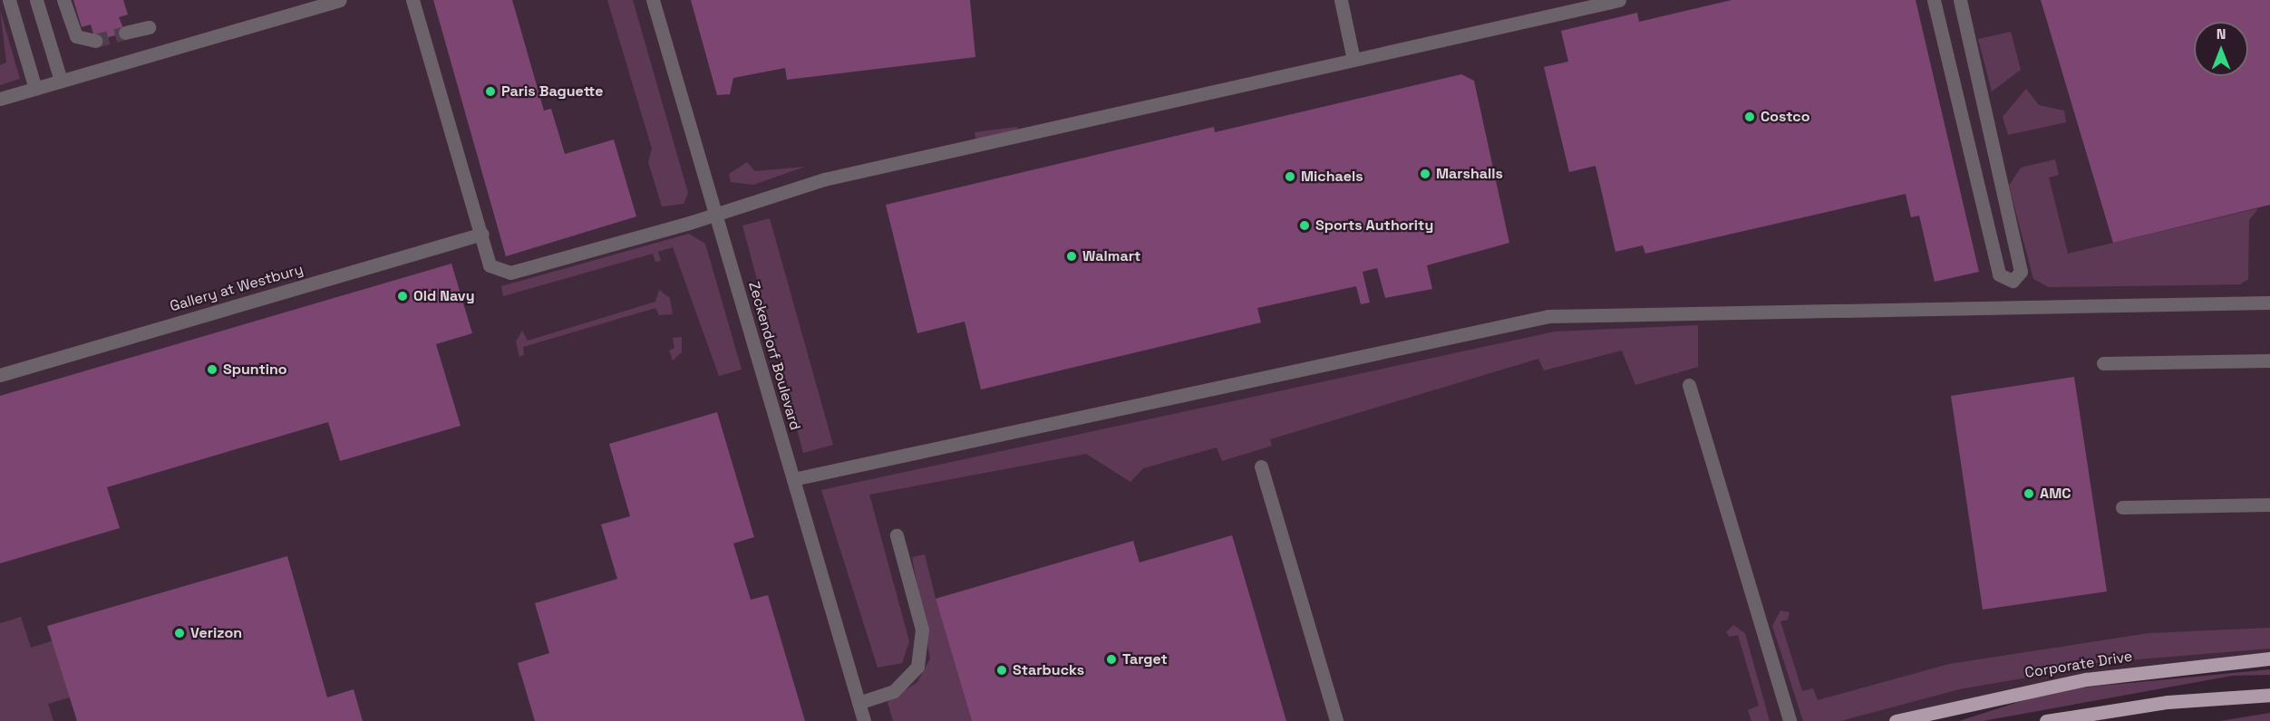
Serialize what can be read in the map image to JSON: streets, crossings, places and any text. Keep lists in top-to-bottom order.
{
  "streets": {
    "main road": ["Corporate Drive"],
    "street": ["Gallery at Westbury", "Zeckendorf Boulevard"]
  },
  "places": [
    "Paris Baguette",
    "Costco",
    "Marshalls",
    "Michaels",
    "Sports Authority",
    "Walmart",
    "Old Navy",
    "Spuntino",
    "AMC",
    "Verizon",
    "Target",
    "Starbucks"
  ],
  "north": "top"
}
